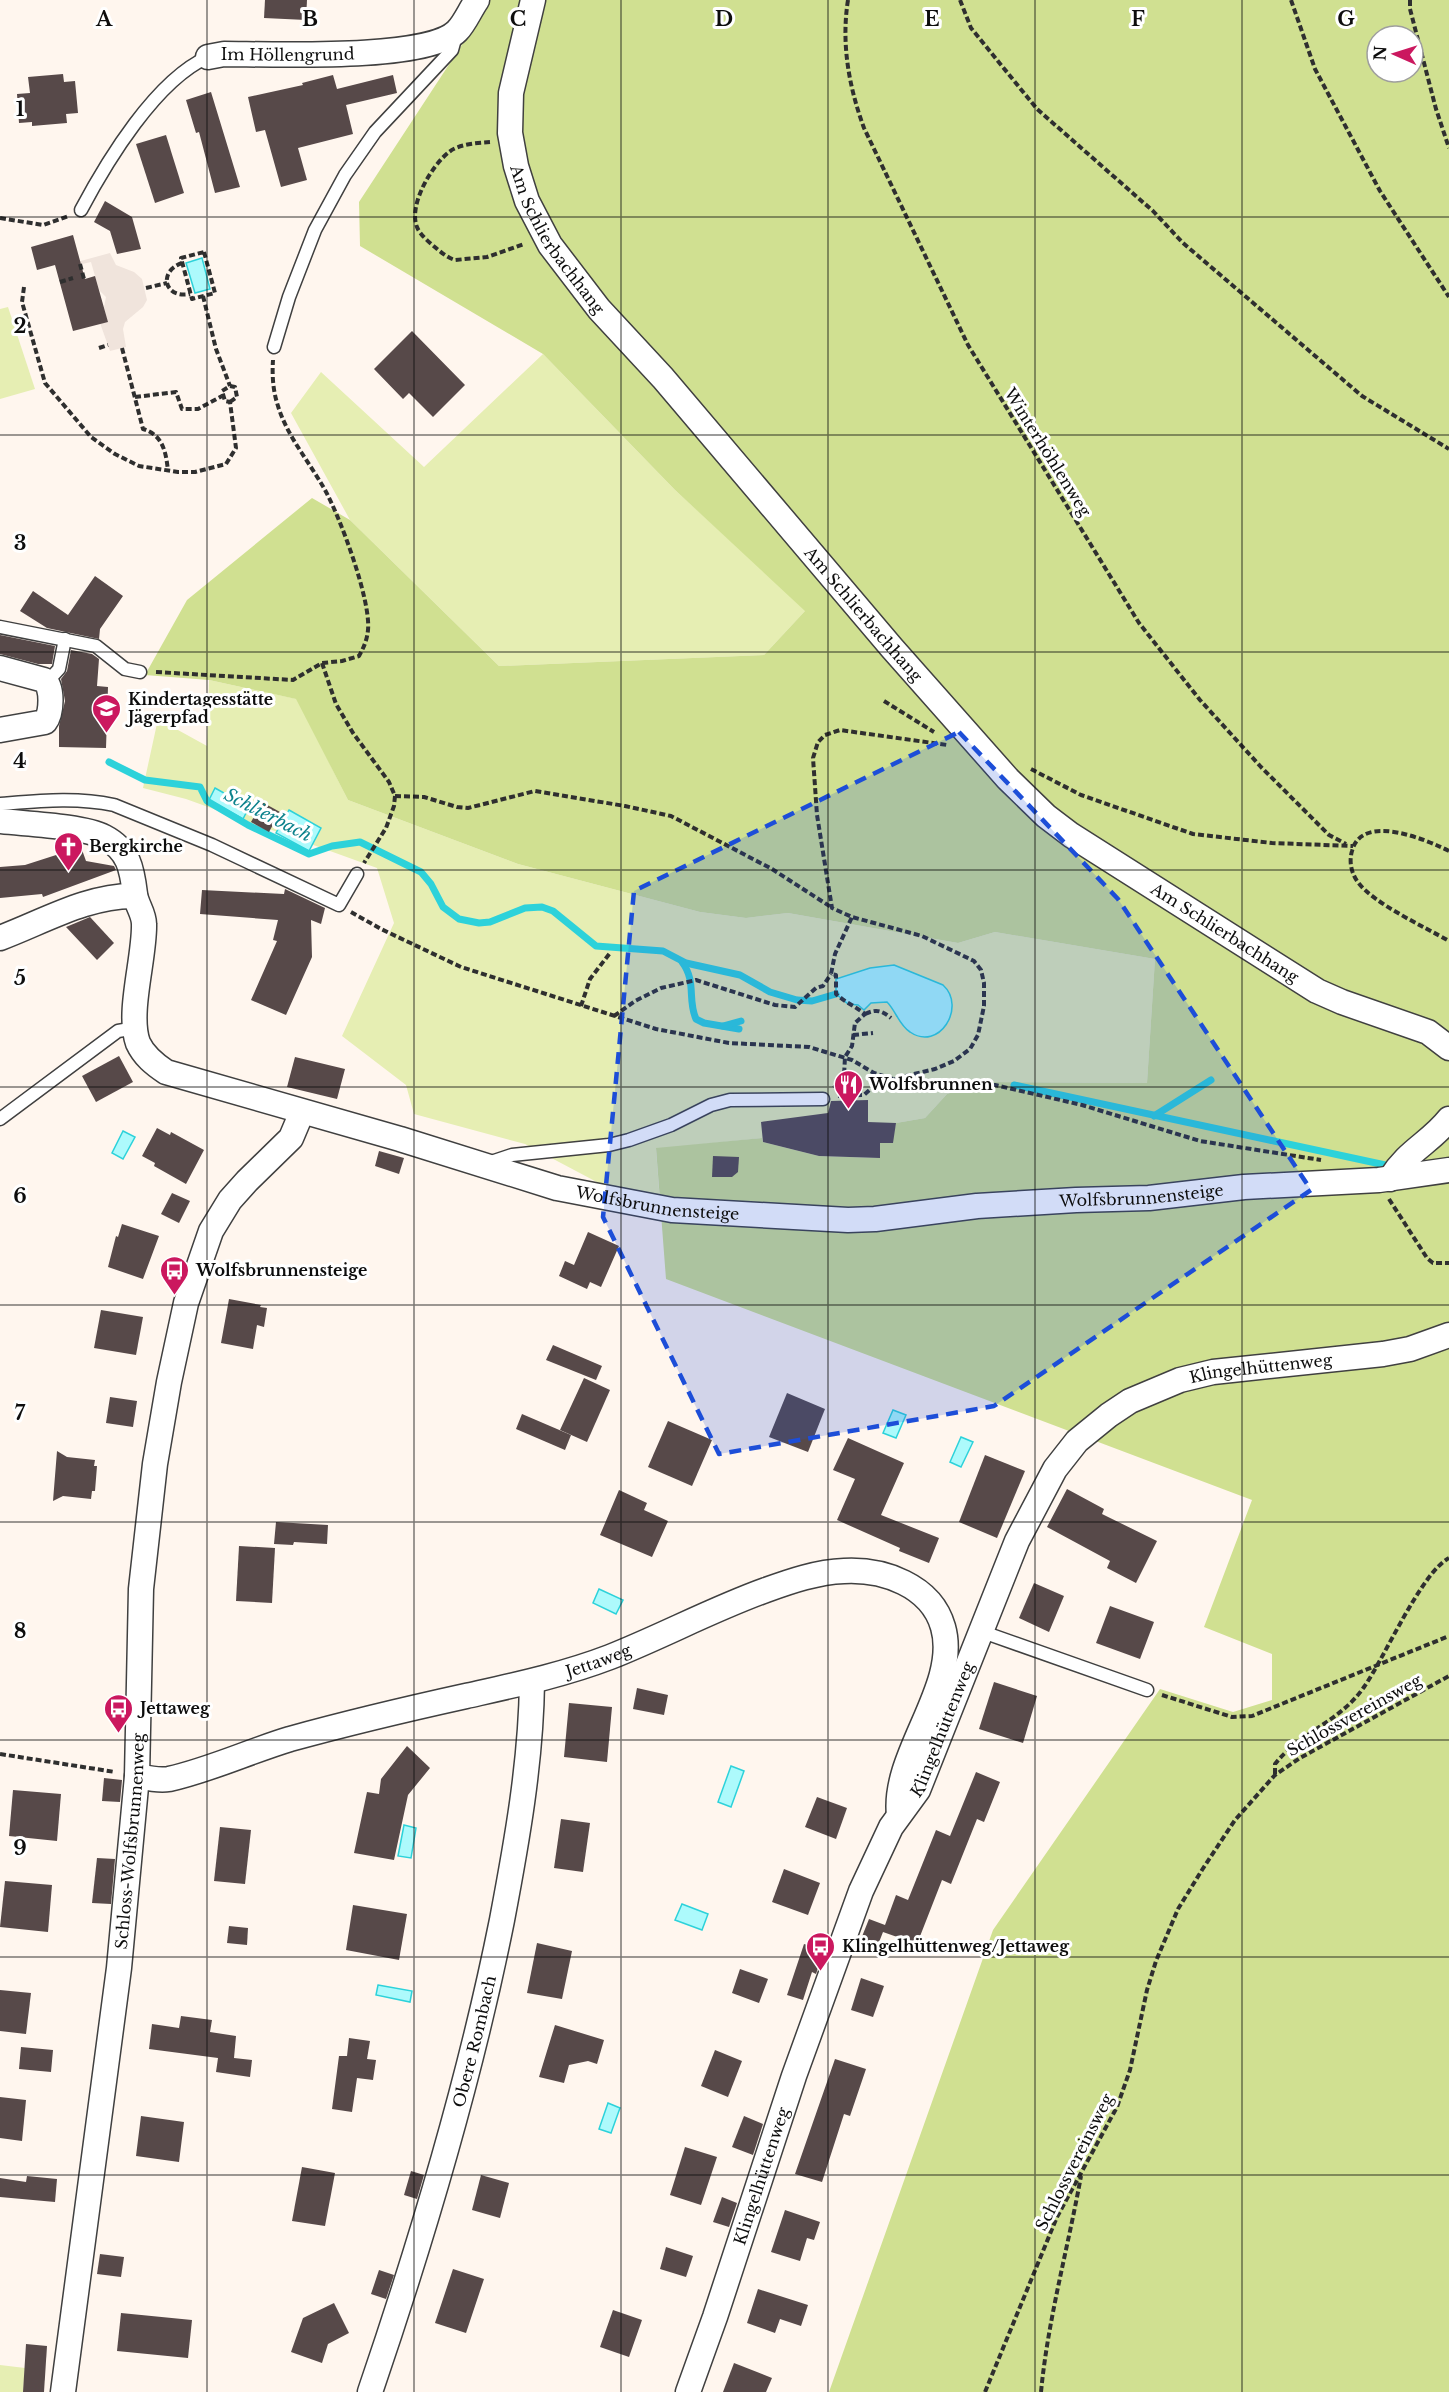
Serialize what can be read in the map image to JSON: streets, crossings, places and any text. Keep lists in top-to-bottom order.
{
  "streets": {
    "street": [
      "Im Höllengrund",
      "Am Schlierbachhang",
      "Wolfsbrunnensteige",
      "Klingelhüttenweg",
      "Jettaweg",
      "Schloss-Wolfsbrunnenweg",
      "Obere Rombach"
    ],
    "path": ["Winterhöhlenweg", "Schlossvereinsweg"]
  },
  "crossings": [
    ["Wolfsbrunnensteige", "Schloss-Wolfsbrunnenweg"],
    ["Klingelhüttenweg", "Jettaweg"],
    ["Jettaweg", "Schloss-Wolfsbrunnenweg"],
    ["Jettaweg", "Obere Rombach"]
  ],
  "water": ["Schlierbach"],
  "places": {
    "school or university": ["Kindertagesstätte Jägerpfad"],
    "church": ["Bergkirche"],
    "restaurant": ["Wolfsbrunnen"],
    "bus stop": ["Wolfsbrunnensteige", "Jettaweg", "Klingelhüttenweg/Jettaweg"]
  },
  "north": "left",
  "grid": {
    "columns": [
      "A",
      "B",
      "C",
      "D",
      "E",
      "F",
      "G"
    ],
    "rows": [
      "1",
      "2",
      "3",
      "4",
      "5",
      "6",
      "7",
      "8",
      "9"
    ]
  }
}
